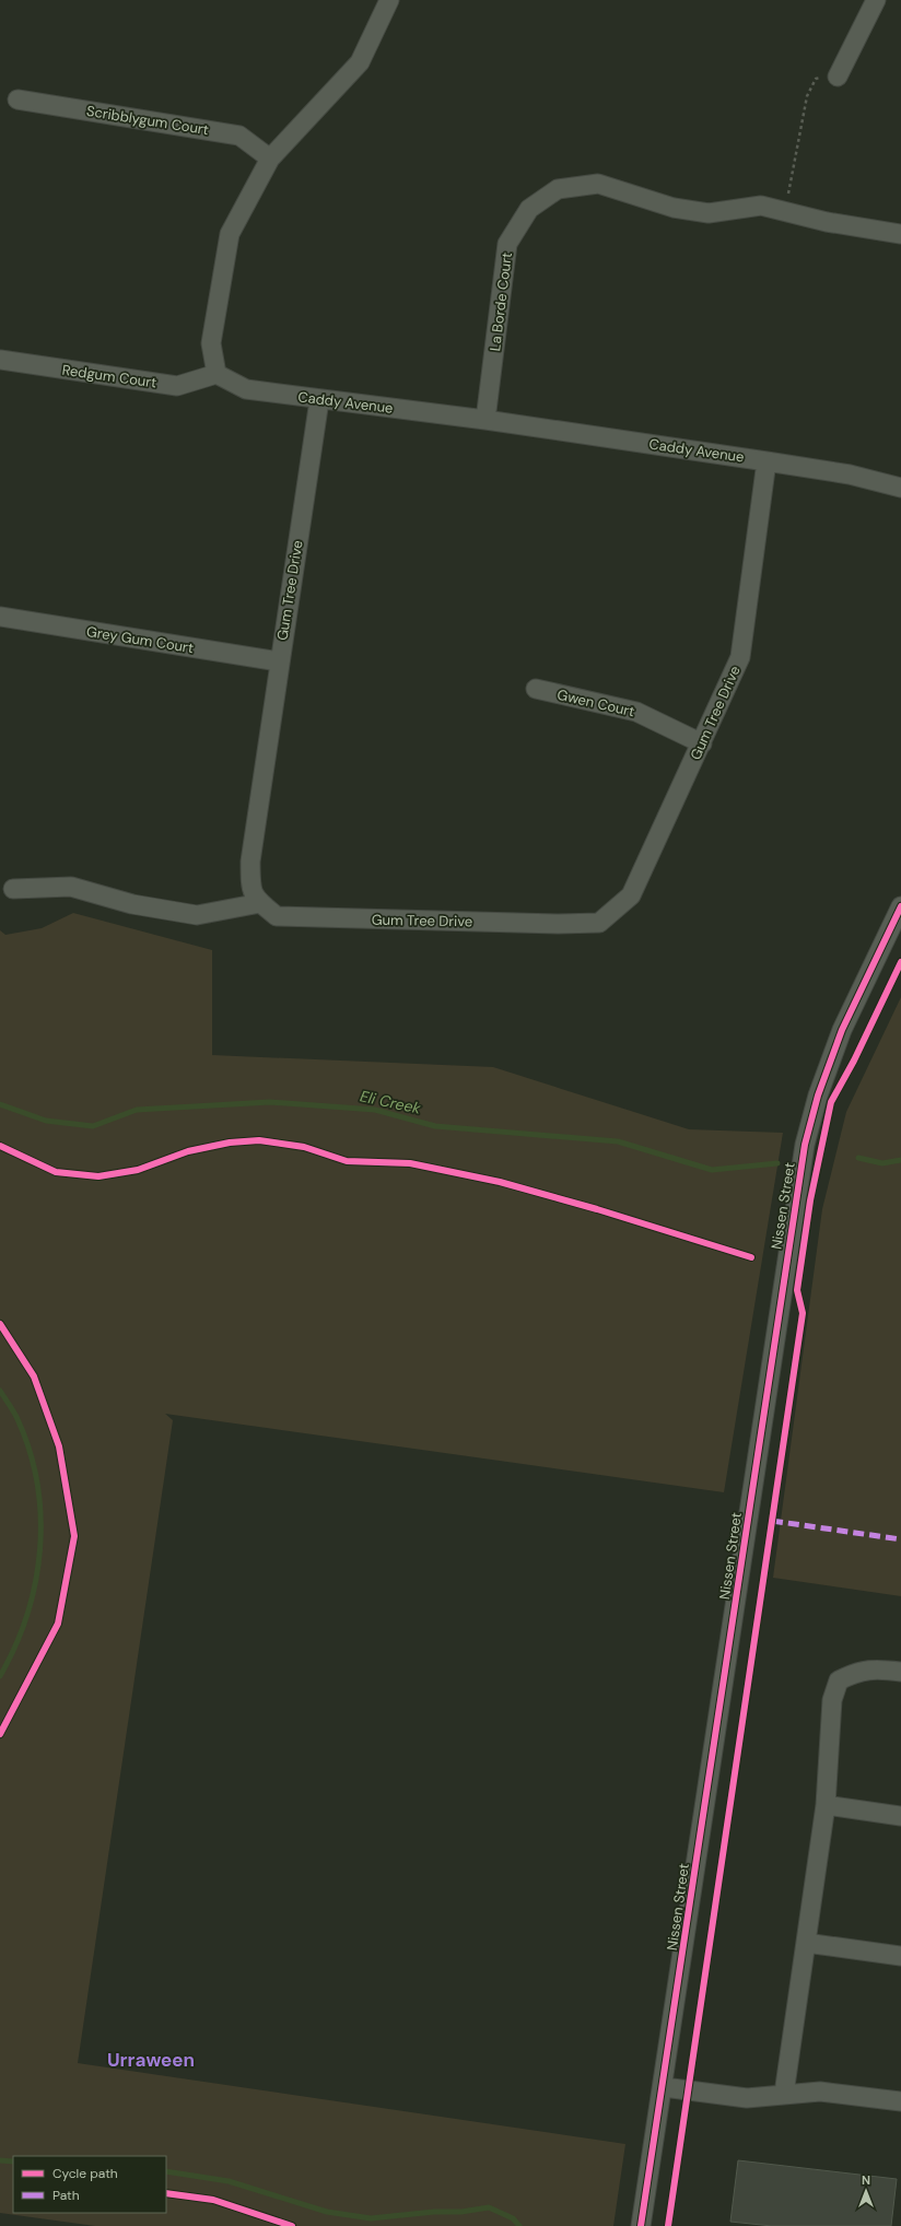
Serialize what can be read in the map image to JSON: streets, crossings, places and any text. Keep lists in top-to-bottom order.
{
  "streets": {
    "street": [
      "Scribblygum Court",
      "La Borde Court",
      "Redgum Court",
      "Caddy Avenue",
      "Gum Tree Drive",
      "Grey Gum Court",
      "Gwen Court",
      "Nissen Street"
    ]
  },
  "crossings": [
    ["La Borde Court", "Caddy Avenue"],
    ["Redgum Court", "Caddy Avenue"],
    ["Caddy Avenue", "Gum Tree Drive"],
    ["Gum Tree Drive", "Grey Gum Court"],
    ["Gum Tree Drive", "Gwen Court"]
  ],
  "districts": ["Urraween"],
  "water": ["Eli Creek"],
  "legend": ["Cycle path", "Path"],
  "north": "top"
}
